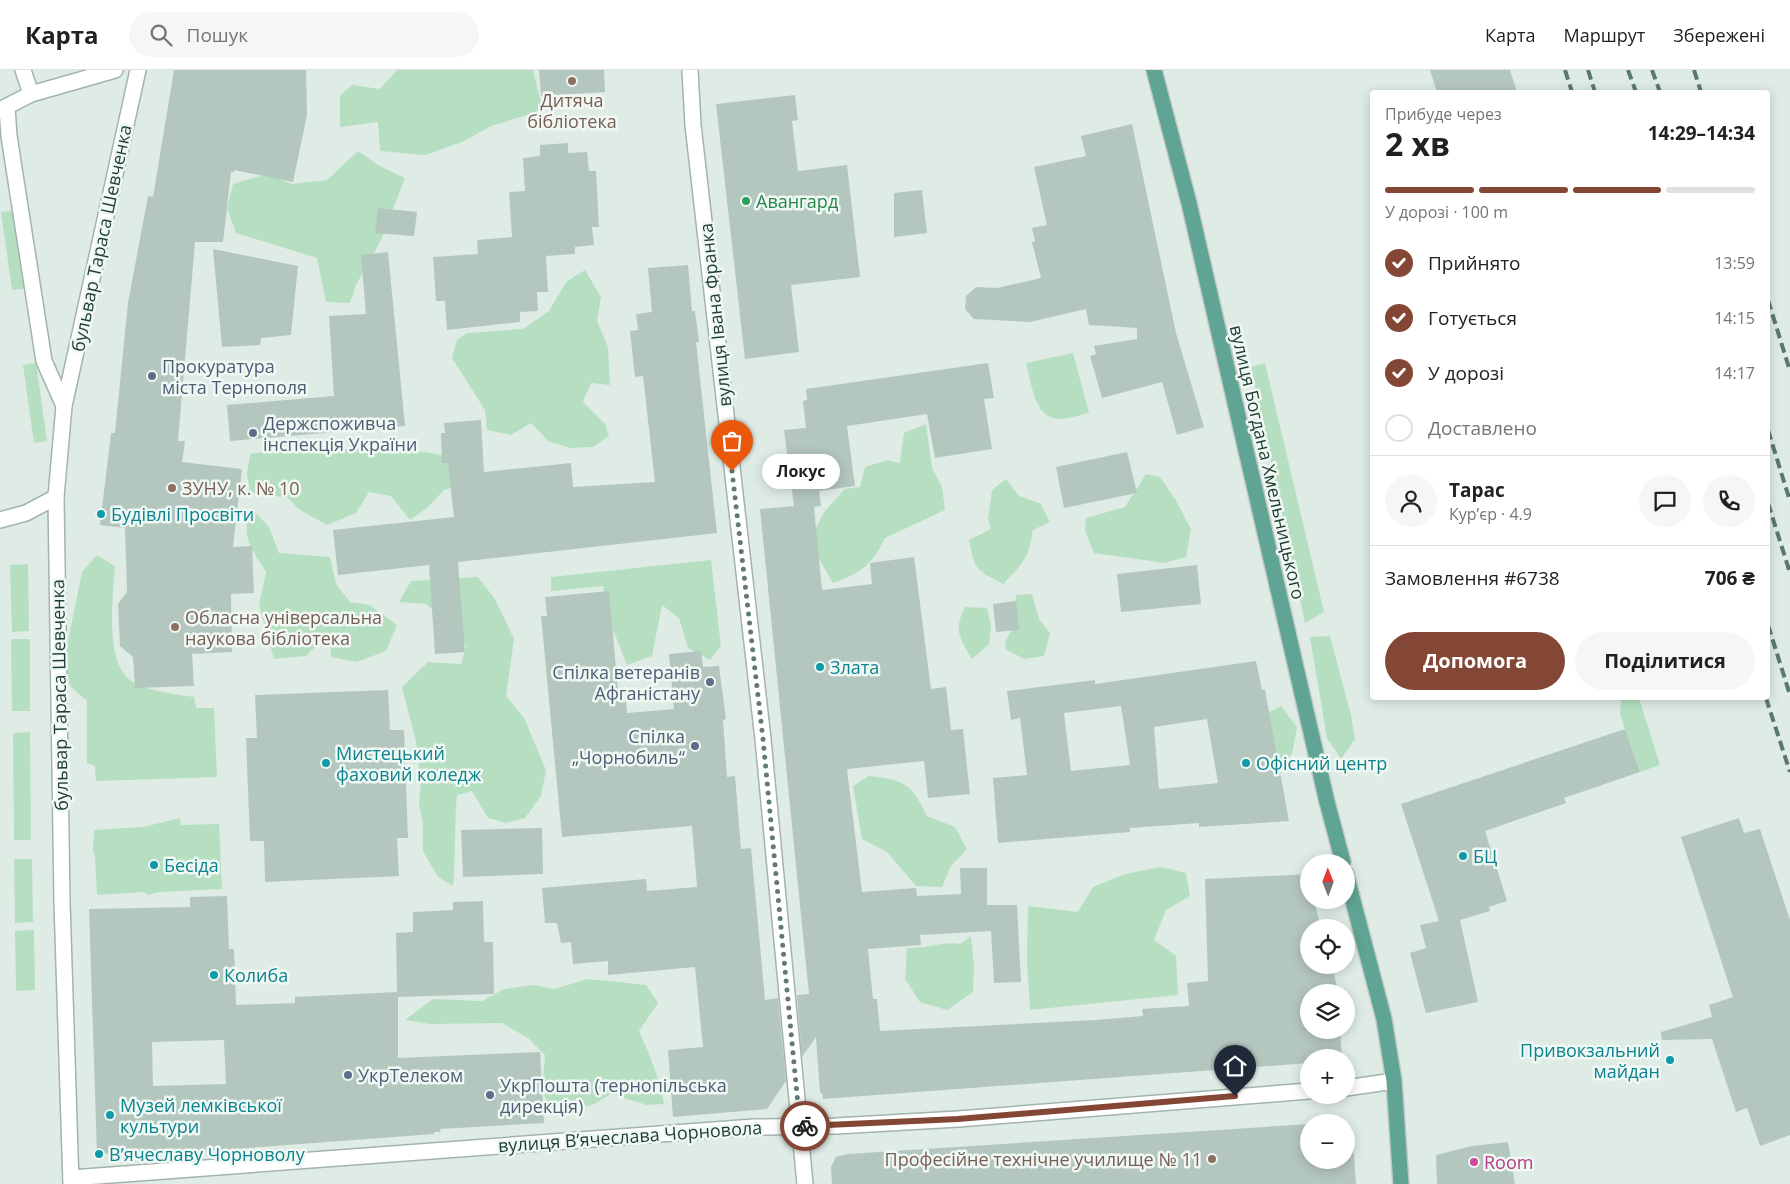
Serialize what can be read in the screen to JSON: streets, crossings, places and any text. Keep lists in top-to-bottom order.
{
  "streets": {
    "main road": ["вулиця Богдана Хмельницького"],
    "street": ["бульвар Тараса Шевченка", "вулиця Івана Франка", "вулиця Вʼячеслава Чорновола"]
  },
  "crossings": [
    ["бульвар Тараса Шевченка", "вулиця Вʼячеслава Чорновола"],
    ["вулиця Івана Франка", "вулиця Вʼячеслава Чорновола"]
  ],
  "places": [
    "Дитяча бібліотека",
    "Авангард",
    "Прокуратура міста Тернополя",
    "Держспоживча інспекція України",
    "Локус",
    "ЗУНУ, к. № 10",
    "Будівлі Просвіти",
    "Обласна універсальна наукова бібліотека",
    "Злата",
    "Спілка ветеранів Афганістану",
    "Спілка „Чорнобиль“",
    "Мистецький фаховий коледж",
    "Офісний центр",
    "БЦ",
    "Бесіда",
    "Колиба",
    "Привокзальний майдан",
    "УкрТелеком",
    "УкрПошта (тернопільська дирекція)",
    "Музей лемківської культури",
    "В’ячеславу Чорноволу",
    "Професійне технічне училище № 11",
    "Room"
  ],
  "north": "top",
  "page": {
    "header": "Карта",
    "search": "Пошук",
    "nav": ["Карта", "Маршрут", "Збережені"],
    "heading": ["2 хв", "Прибуде через", "14:29–14:34"],
    "panel": [
      "Тарас",
      "Кур’єр · 4.9",
      "Замовлення #6738",
      "706 ₴"
    ],
    "bar": "У дорозі · 100 m",
    "list": [
      ["Прийнято", "13:59"],
      ["Готується", "14:15"],
      ["У дорозі", "14:17"],
      "Доставлено"
    ],
    "bubble": "Локус",
    "buttons": ["Допомога", "Поділитися"],
    "map_buttons": ["+", "−"]
  }
}
